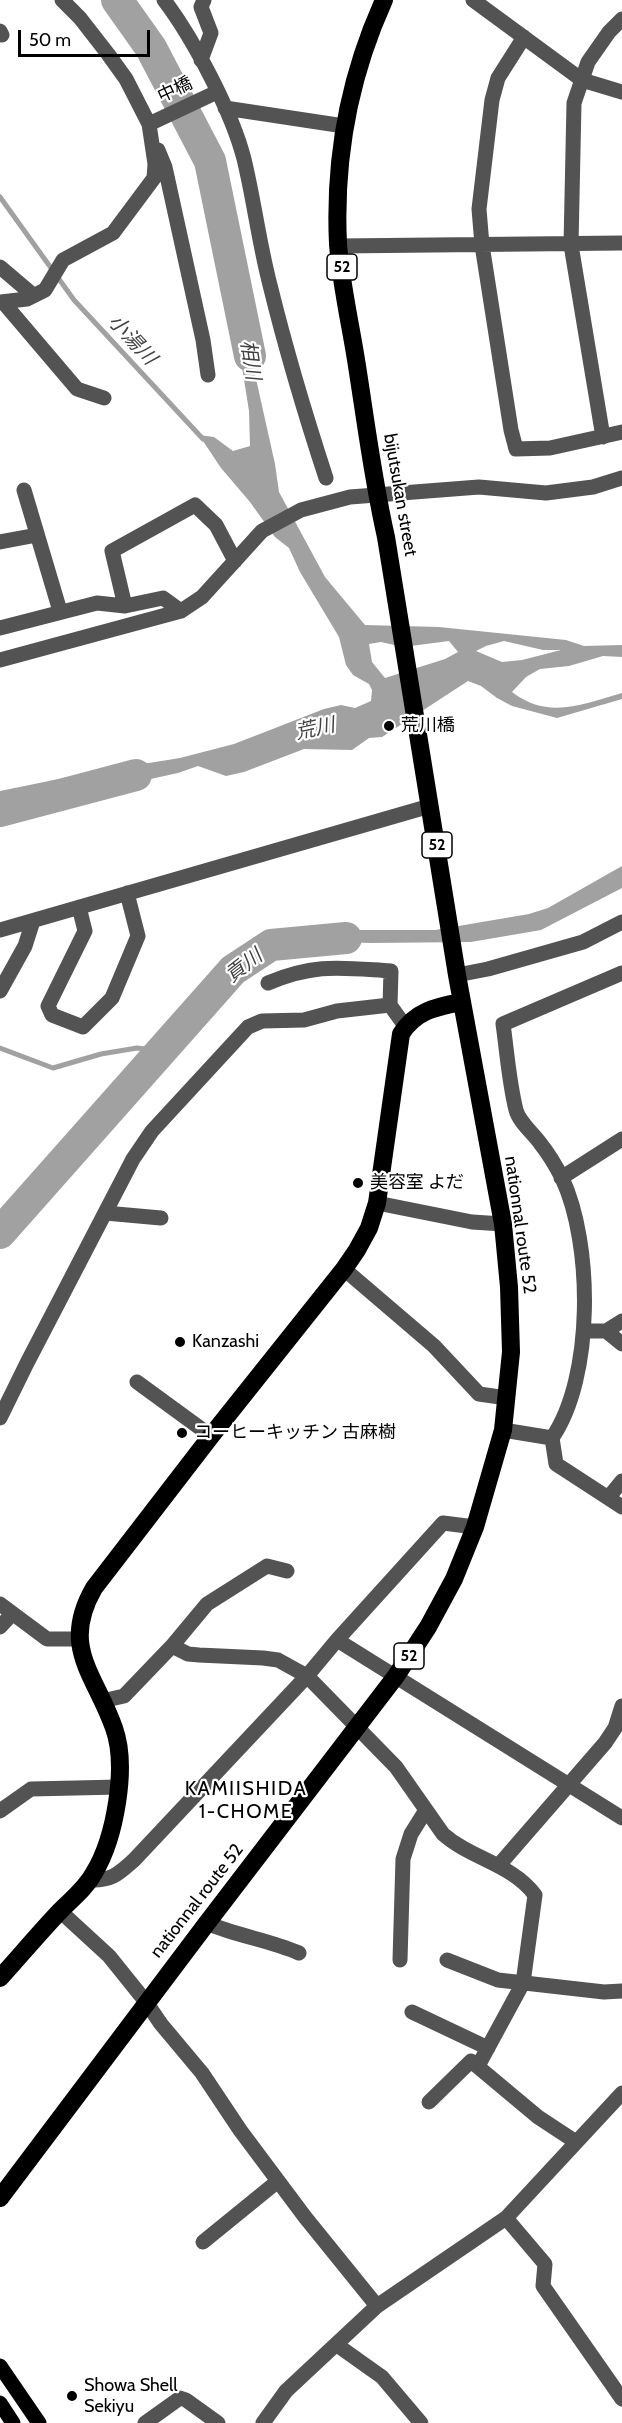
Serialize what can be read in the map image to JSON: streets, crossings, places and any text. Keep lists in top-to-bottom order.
{
  "streets": {
    "highway": ["52", "bijutsukan street", "nationnal route 52"],
    "street": ["中橋"]
  },
  "crossings": [
    ["bijutsukan street", "nationnal route 52"]
  ],
  "districts": ["KAMIISHIDA 1-CHOME"],
  "water": [
    "小湯川",
    "相川",
    "荒川",
    "貢川"
  ],
  "places": [
    "荒川橋",
    "美容室 よだ",
    "Kanzashi",
    "コーヒーキッチン 古麻樹",
    "Showa Shell Sekiyu"
  ],
  "scale_bar": "50 m"
}
